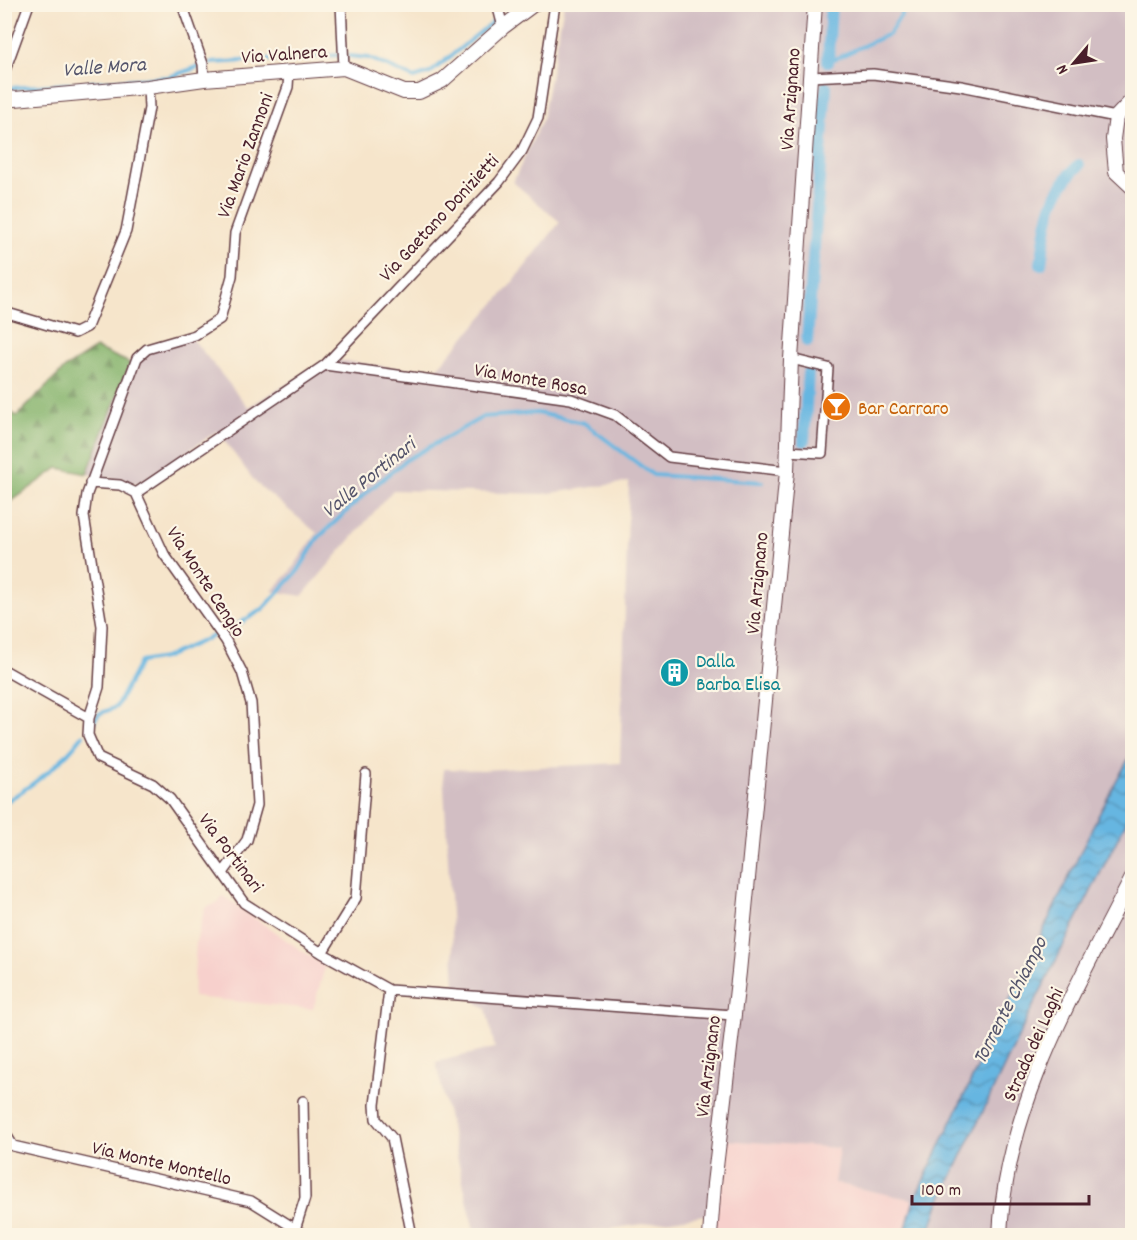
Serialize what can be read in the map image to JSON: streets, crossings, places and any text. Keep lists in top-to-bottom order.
{
  "streets": {
    "main road": ["Via Valnera", "Via Arzignano", "Strada dei Laghi"],
    "street": [
      "Via Mario Zannoni",
      "Via Gaetano Donizietti",
      "Via Monte Rosa",
      "Via Monte Cengio",
      "Via Portinari",
      "Via Monte Montello"
    ]
  },
  "crossings": [
    ["Via Valnera", "Via Mario Zannoni"],
    ["Via Arzignano", "Via Monte Rosa"],
    ["Via Arzignano", "Via Portinari"],
    ["Via Mario Zannoni", "Via Portinari"],
    ["Via Gaetano Donizietti", "Via Monte Rosa"],
    ["Via Monte Cengio", "Via Portinari"]
  ],
  "water": ["Valle Mora", "Valle Portinari", "Torrente Chiampo"],
  "places": {
    "bar": ["Bar Carraro"],
    "building": ["Dalla Barba Elisa"]
  },
  "scale_bar": "100 m",
  "north": "bottom left"
}
